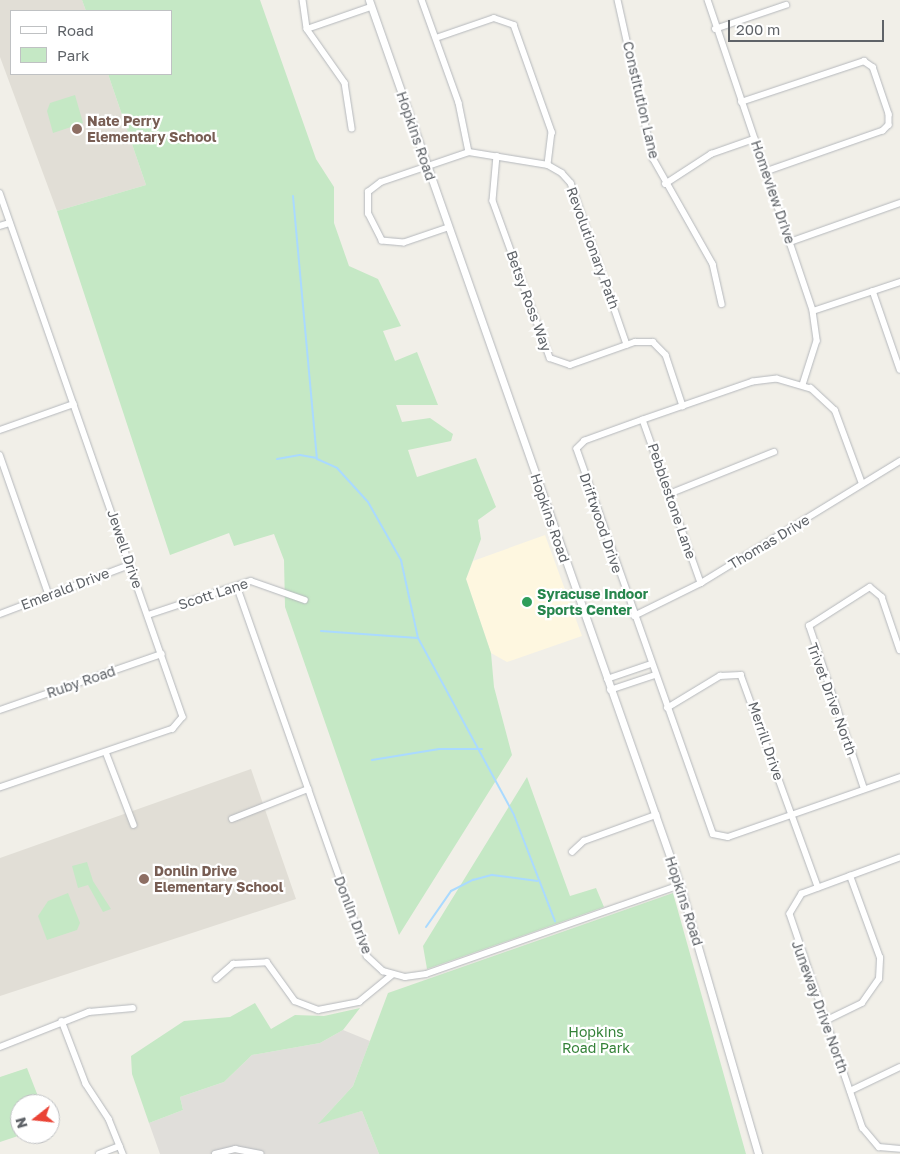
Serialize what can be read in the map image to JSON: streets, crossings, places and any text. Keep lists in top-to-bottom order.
{
  "streets": {
    "street": [
      "Constitution Lane",
      "Hopkins Road",
      "Homeview Drive",
      "Revolutionary Path",
      "Betsy Ross Way",
      "Pebblestone Lane",
      "Driftwood Drive",
      "Thomas Drive",
      "Jewell Drive",
      "Emerald Drive",
      "Scott Lane",
      "Ruby Road",
      "Trivet Drive North",
      "Merrill Drive",
      "Donlin Drive",
      "Juneway Drive North"
    ]
  },
  "crossings": [
    ["Hopkins Road", "Revolutionary Path"],
    ["Homeview Drive", "Driftwood Drive"],
    ["Revolutionary Path", "Betsy Ross Way"],
    ["Betsy Ross Way", "Driftwood Drive"],
    ["Pebblestone Lane", "Driftwood Drive"],
    ["Pebblestone Lane", "Thomas Drive"],
    ["Driftwood Drive", "Thomas Drive"],
    ["Driftwood Drive", "Trivet Drive North"],
    ["Driftwood Drive", "Merrill Drive"],
    ["Jewell Drive", "Emerald Drive"],
    ["Jewell Drive", "Scott Lane"],
    ["Jewell Drive", "Ruby Road"],
    ["Scott Lane", "Donlin Drive"],
    ["Merrill Drive", "Juneway Drive North"]
  ],
  "parks": ["Hopkins Road Park"],
  "places": ["Nate Perry Elementary School", "Syracuse Indoor Sports Center", "Donlin Drive Elementary School"],
  "legend": ["Road", "Park"],
  "scale_bar": "200 m",
  "north": "left"
}
